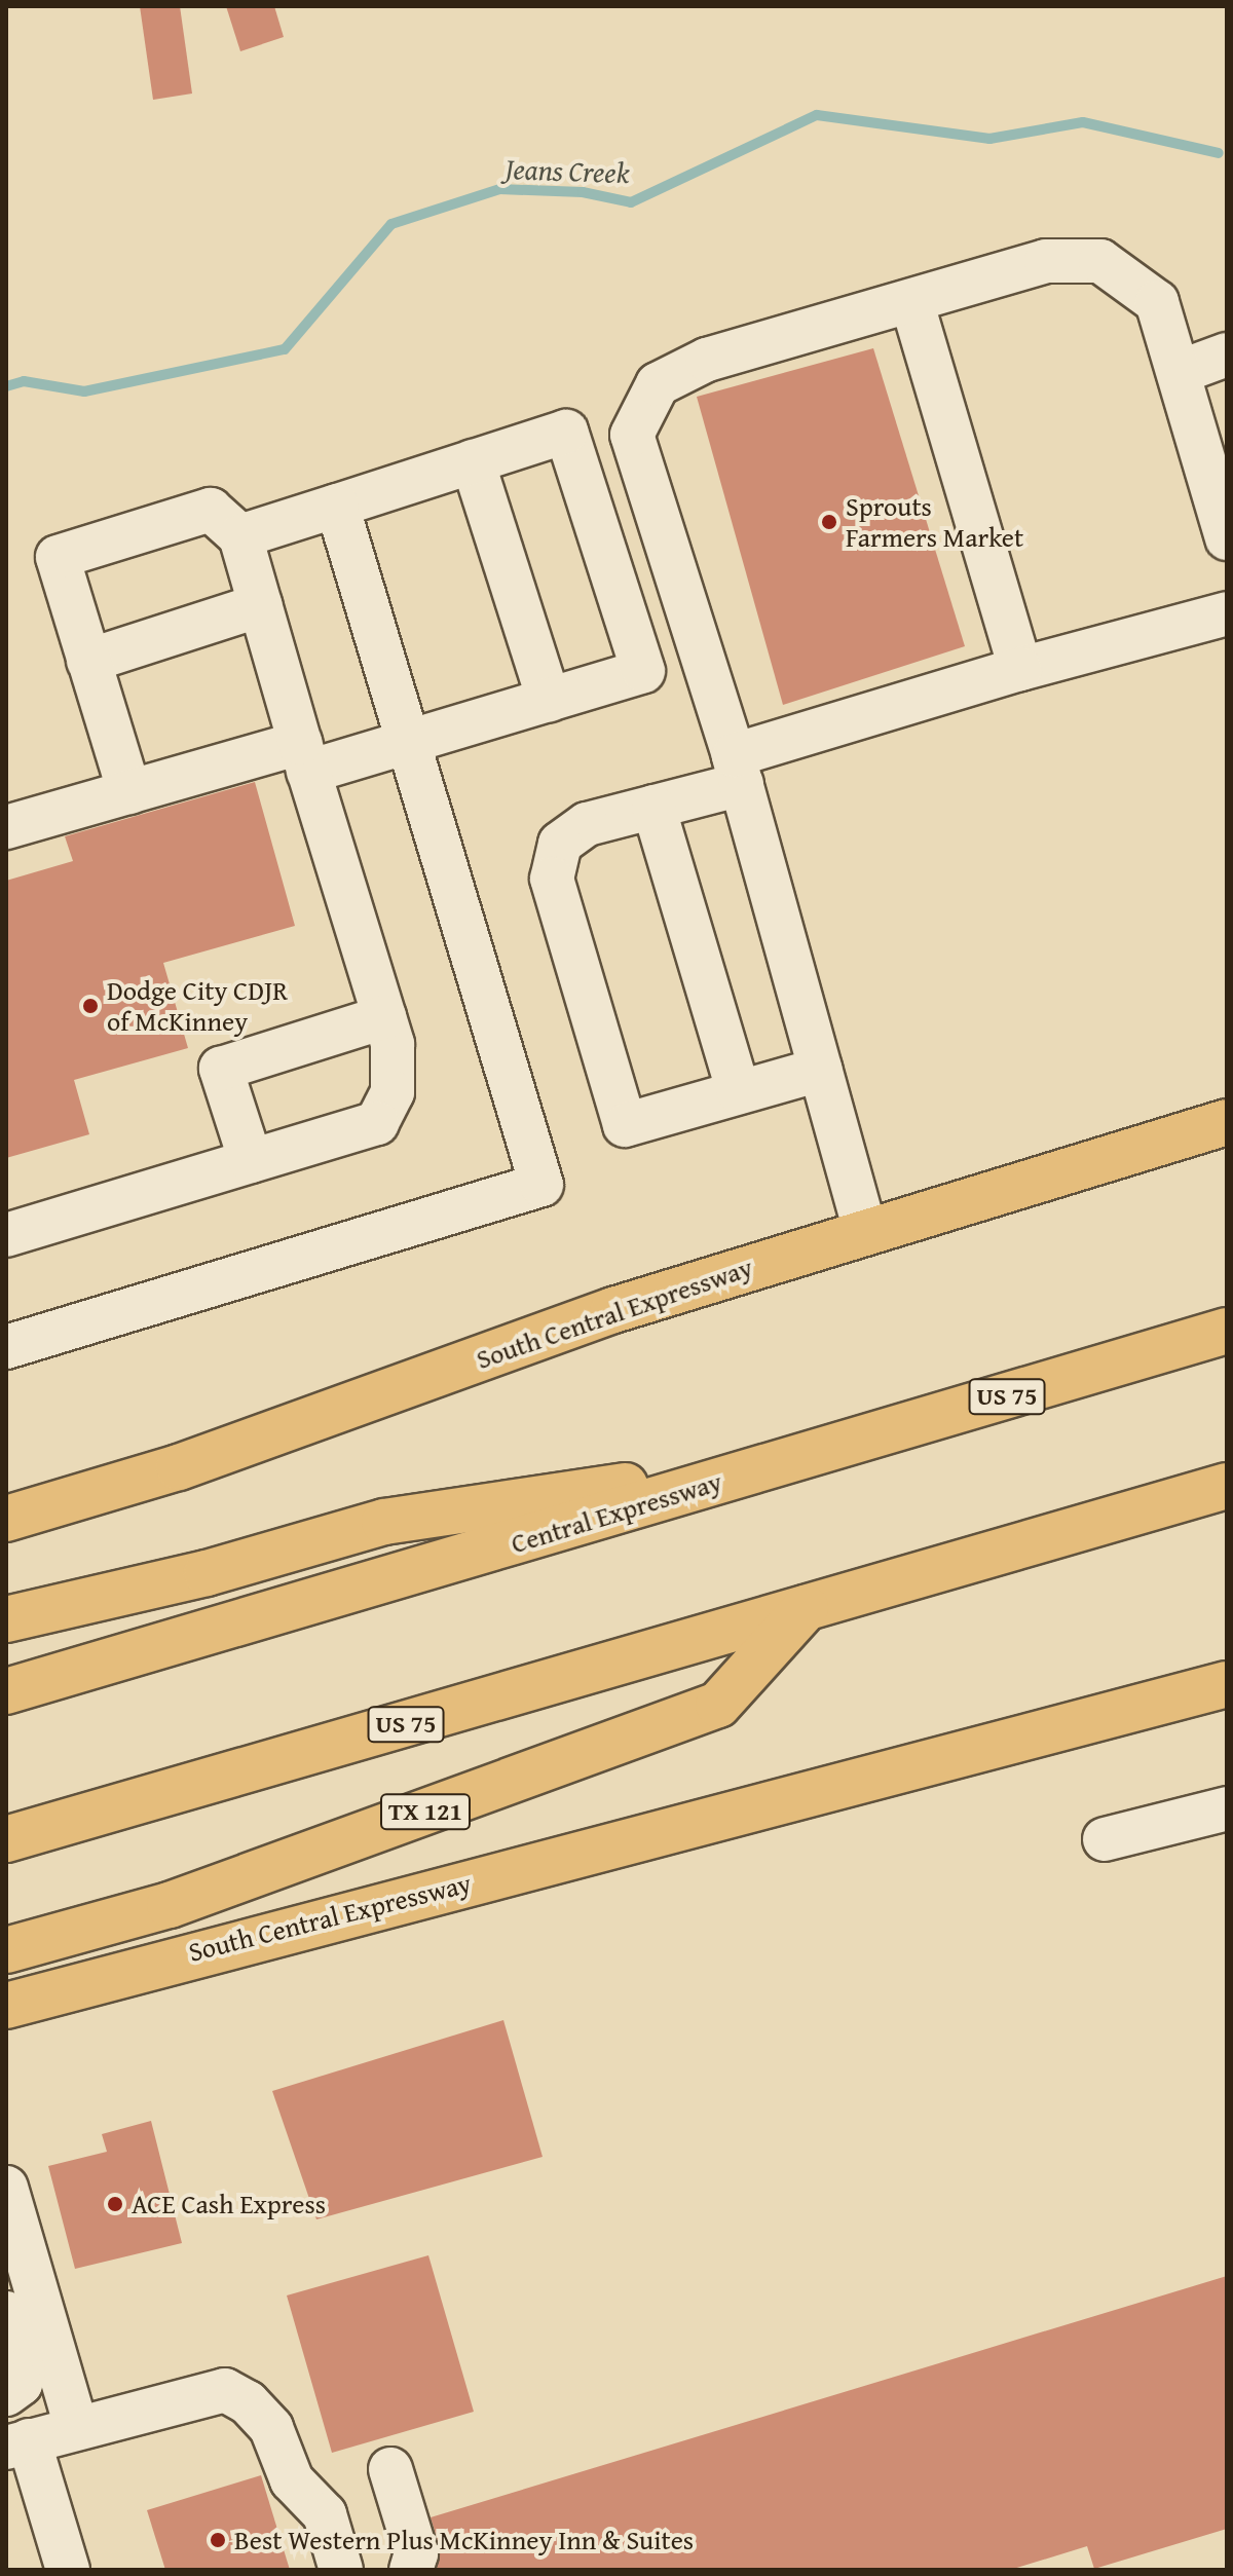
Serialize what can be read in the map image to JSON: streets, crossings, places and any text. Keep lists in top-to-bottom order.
{
  "streets": {
    "main road": [
      "South Central Expressway",
      "US 75",
      "Central Expressway",
      "TX 121"
    ]
  },
  "crossings": [
    ["US 75", "TX 121"]
  ],
  "water": ["Jeans Creek"],
  "places": [
    "Sprouts Farmers Market",
    "Dodge City CDJR of McKinney",
    "ACE Cash Express",
    "Best Western Plus McKinney Inn & Suites"
  ]
}
